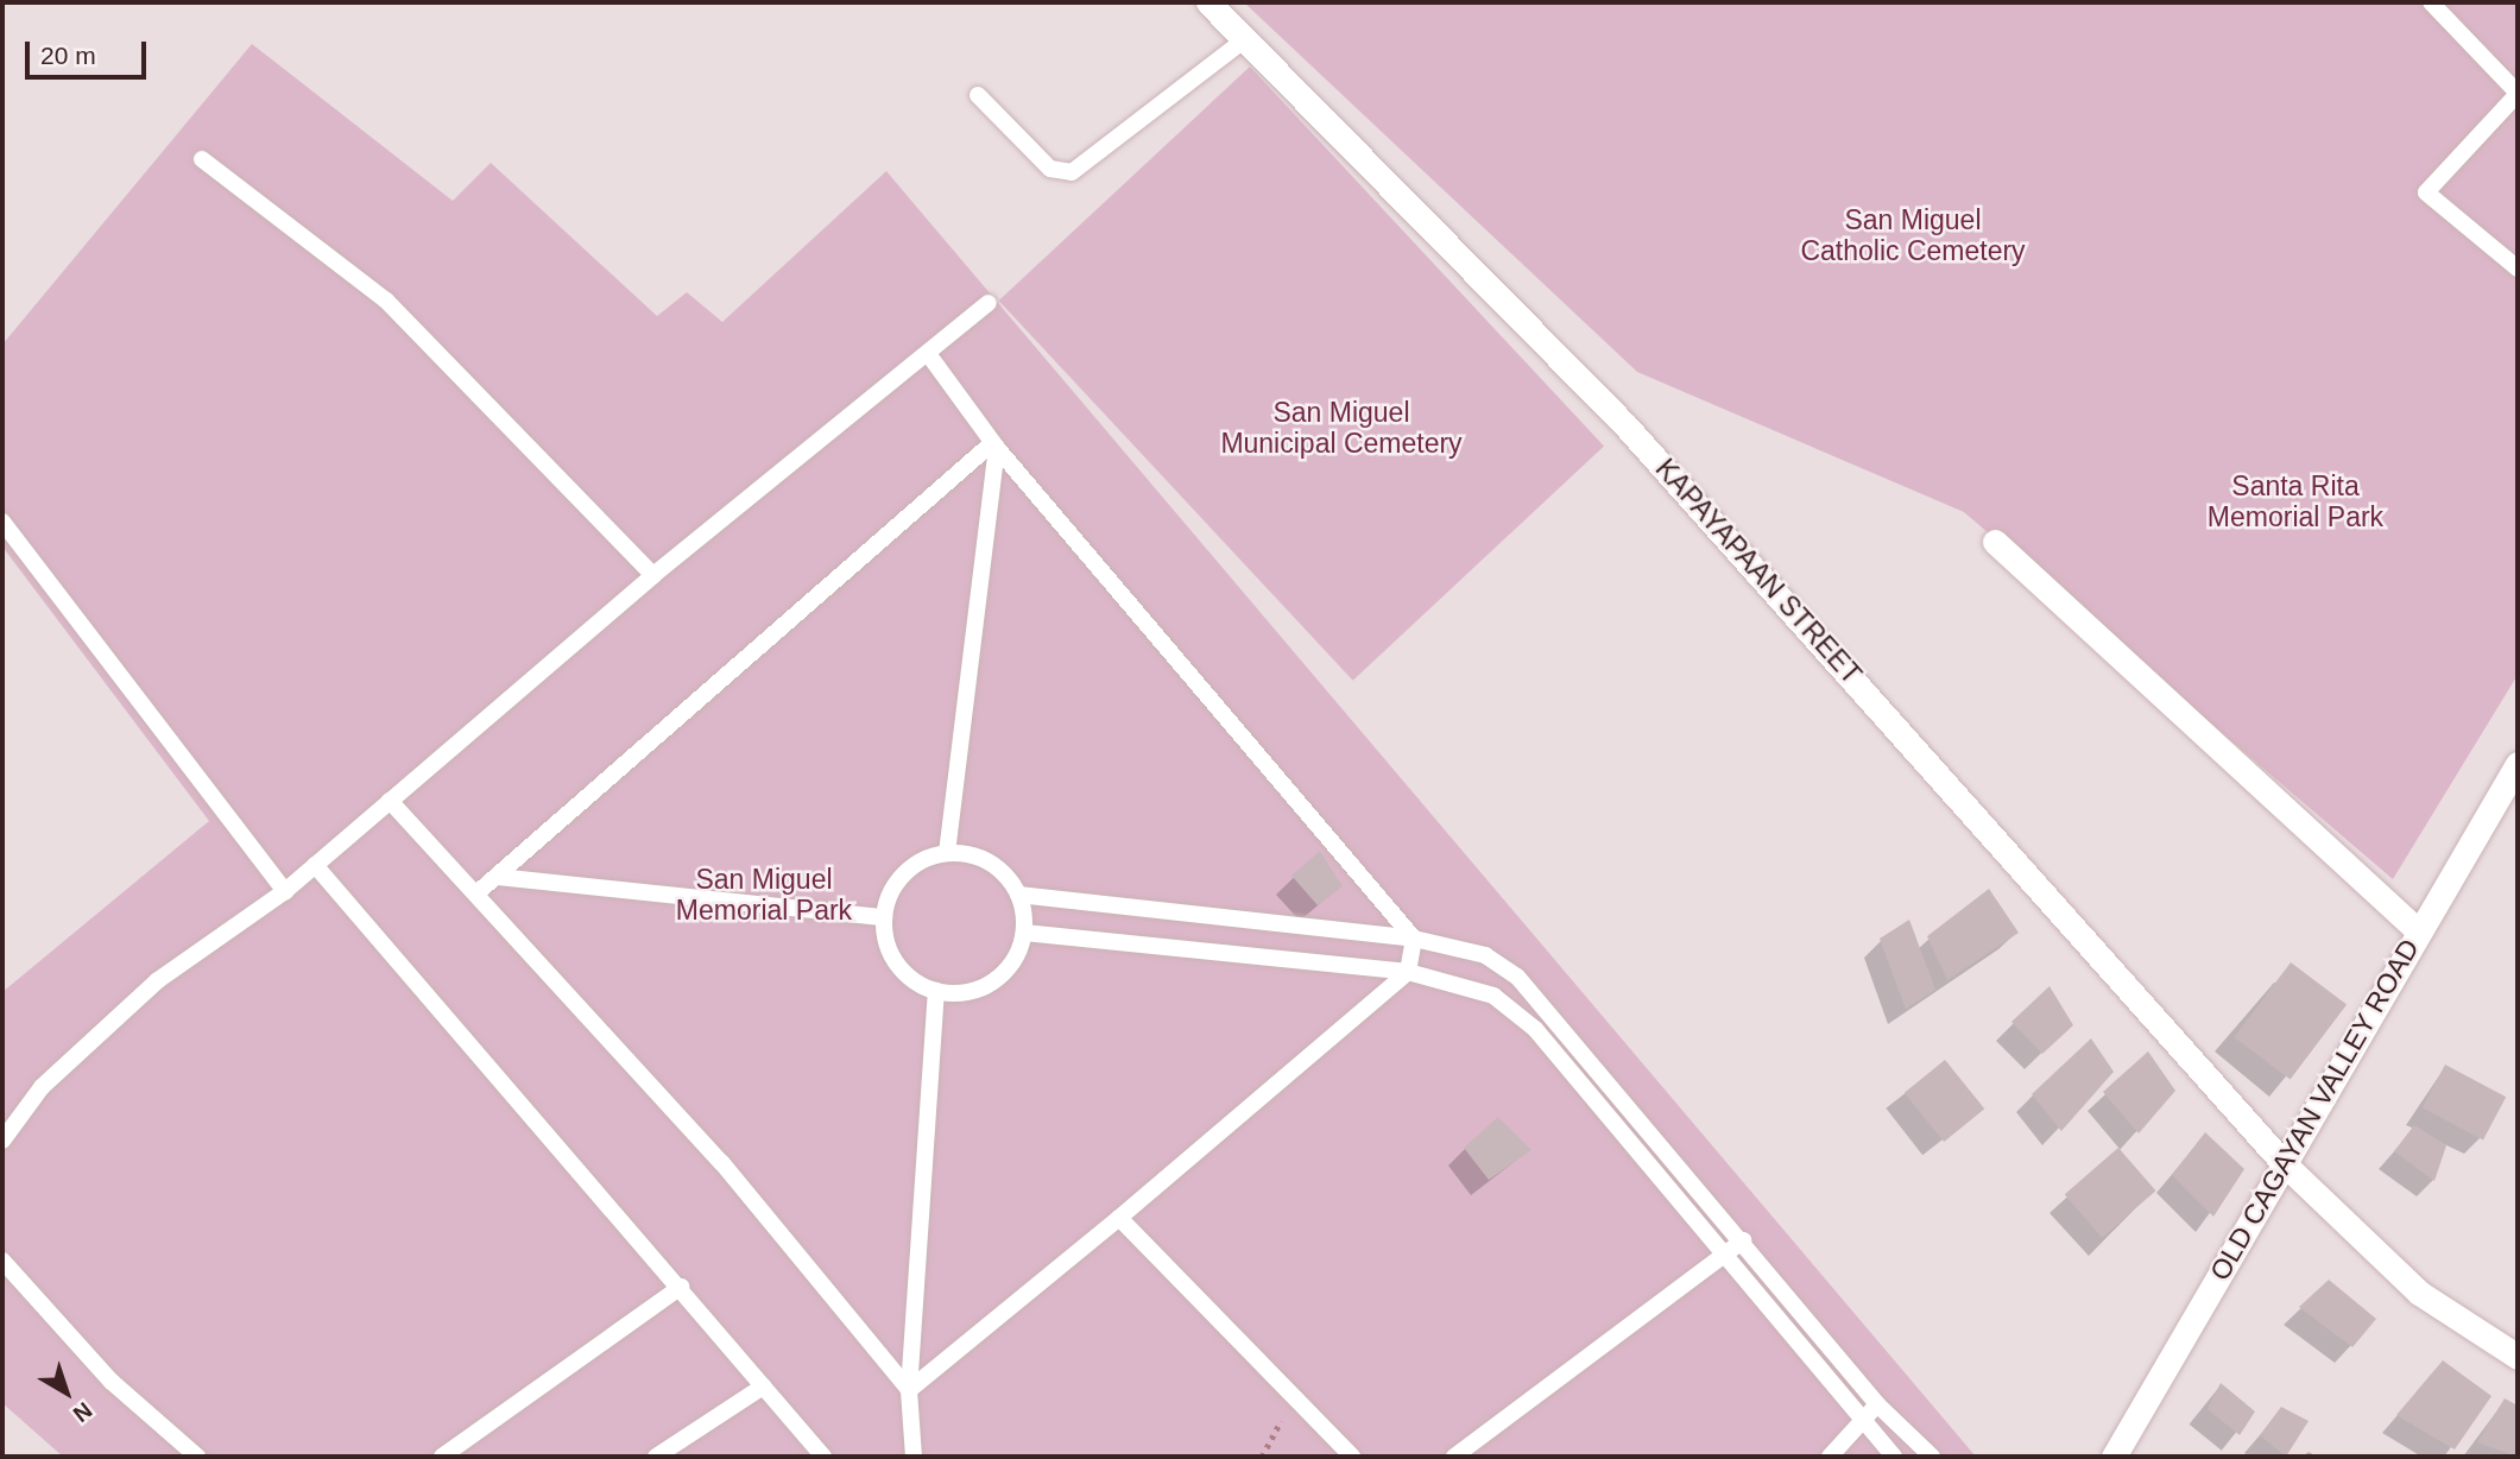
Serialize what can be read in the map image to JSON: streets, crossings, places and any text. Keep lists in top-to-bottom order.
{
  "streets": {
    "street": ["KAPAYAPAAN STREET", "OLD CAGAYAN VALLEY ROAD"]
  },
  "crossings": [
    ["KAPAYAPAAN STREET", "OLD CAGAYAN VALLEY ROAD"]
  ],
  "parks": [
    "San Miguel Catholic Cemetery",
    "San Miguel Municipal Cemetery",
    "Santa Rita Memorial Park",
    "San Miguel Memorial Park"
  ],
  "scale_bar": "20 m",
  "north": "bottom right"
}
